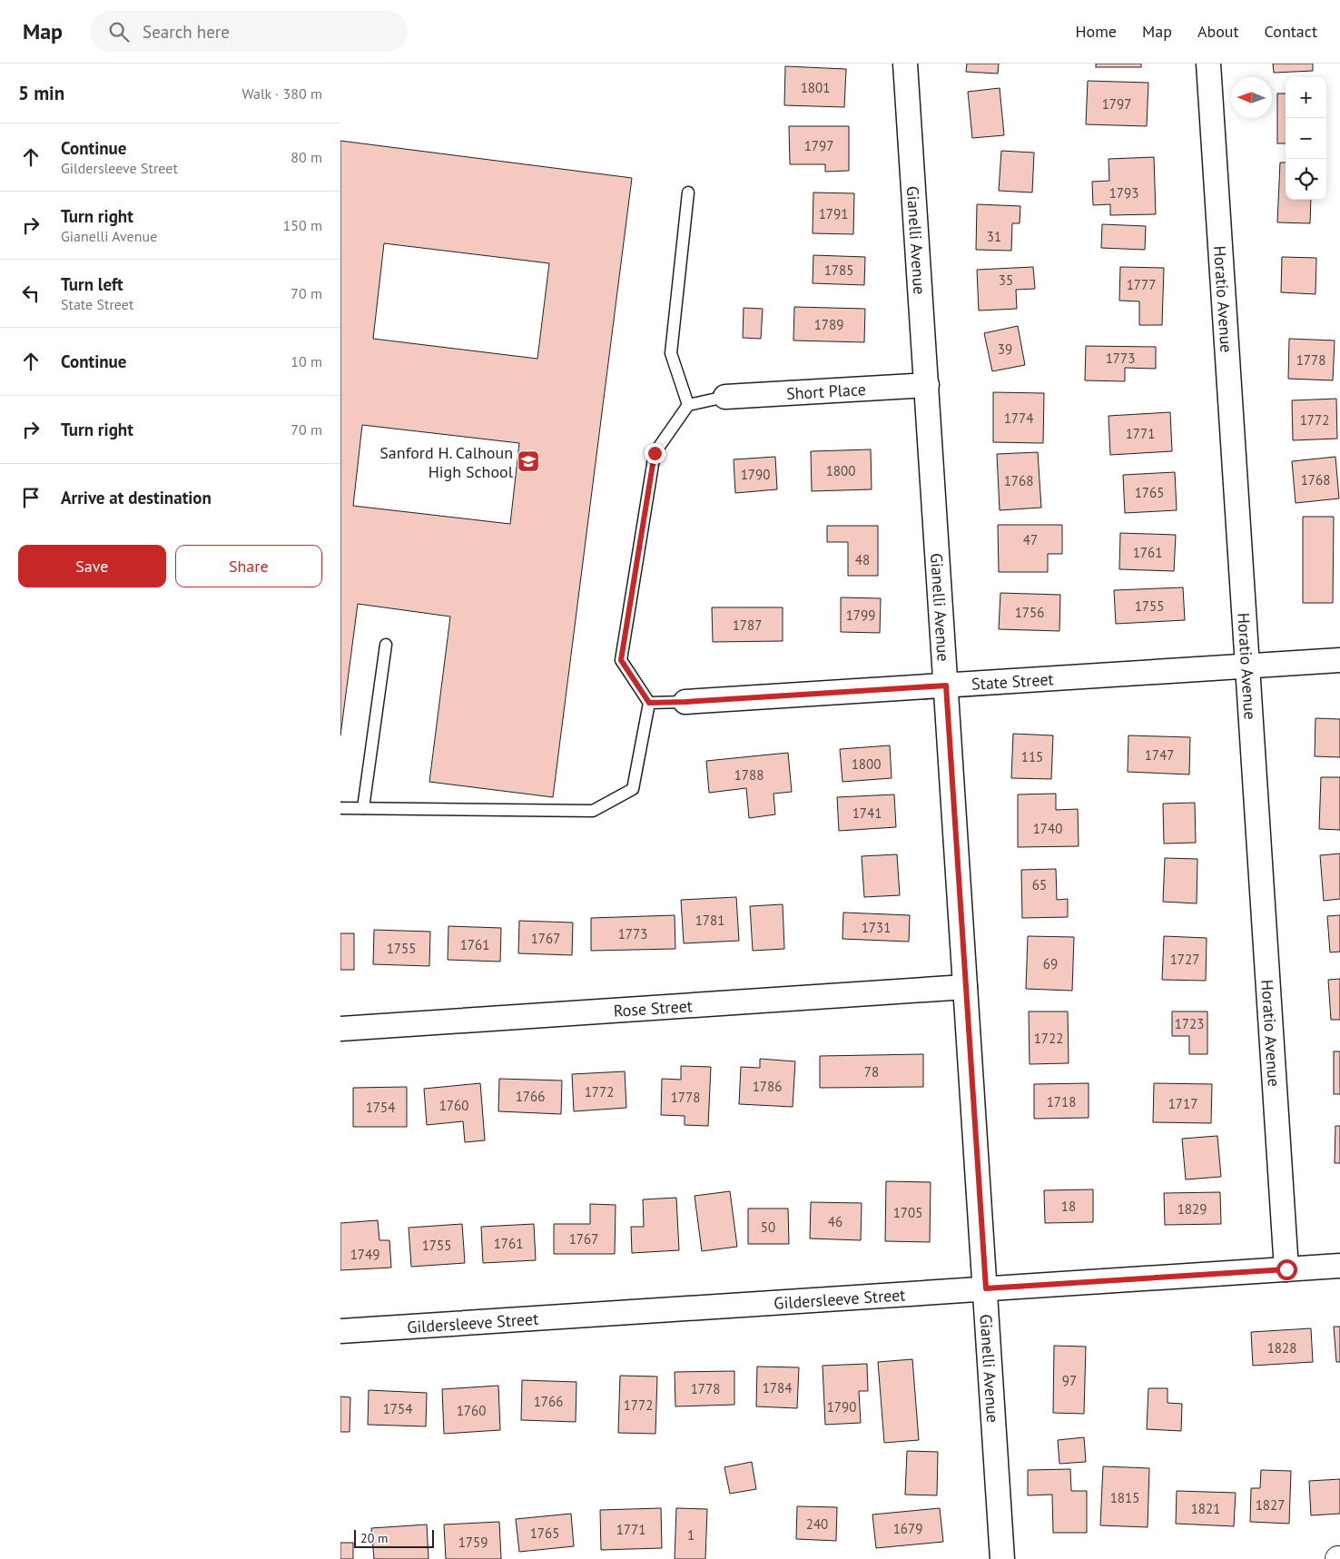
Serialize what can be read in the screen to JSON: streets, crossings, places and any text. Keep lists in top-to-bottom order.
{
  "streets": {
    "street": [
      "Gianelli Avenue",
      "Horatio Avenue",
      "Short Place",
      "State Street",
      "Rose Street",
      "Gildersleeve Street"
    ]
  },
  "crossings": [
    ["Gianelli Avenue", "Short Place"],
    ["Gianelli Avenue", "State Street"],
    ["Gianelli Avenue", "Rose Street"],
    ["Gianelli Avenue", "Gildersleeve Street"],
    ["Horatio Avenue", "State Street"],
    ["Horatio Avenue", "Gildersleeve Street"]
  ],
  "places": {
    "school or university": ["Sanford H. Calhoun High School"]
  },
  "house_numbers": [
    "1801",
    "1797",
    "1797",
    "1793",
    "1791",
    "31",
    "1785",
    "35",
    "1777",
    "1789",
    "39",
    "1773",
    "1778",
    "1774",
    "1772",
    "1771",
    "1800",
    "1790",
    "1768",
    "1768",
    "1765",
    "47",
    "1761",
    "48",
    "1755",
    "1756",
    "1799",
    "1787",
    "1747",
    "115",
    "1800",
    "1788",
    "1741",
    "1740",
    "65",
    "1781",
    "1731",
    "1773",
    "1767",
    "1761",
    "1755",
    "1727",
    "69",
    "1723",
    "1722",
    "78",
    "1786",
    "1772",
    "1766",
    "1778",
    "1718",
    "1717",
    "1760",
    "1754",
    "18",
    "1829",
    "1705",
    "46",
    "50",
    "1767",
    "1761",
    "1755",
    "1749",
    "1828",
    "97",
    "1784",
    "1778",
    "1766",
    "1772",
    "1790",
    "1754",
    "1760",
    "1815",
    "1827",
    "1821",
    "240",
    "1679",
    "1771",
    "1765",
    "1",
    "1759"
  ],
  "scale_bar": "20 m",
  "north": "left",
  "page": {
    "header": "Map",
    "search": "Search here",
    "nav": [
      "Home",
      "Map",
      "About",
      "Contact"
    ],
    "heading": ["5 min", "Walk · 380 m"],
    "map_buttons": ["+", "−"],
    "list": [
      ["Continue", "Gildersleeve Street", "80 m"],
      ["Turn right", "Gianelli Avenue", "150 m"],
      ["Turn left", "State Street", "70 m"],
      ["Continue", "10 m"],
      ["Turn right", "70 m"],
      "Arrive at destination"
    ],
    "buttons": ["Save", "Share"],
    "scale": "20 m"
  }
}
